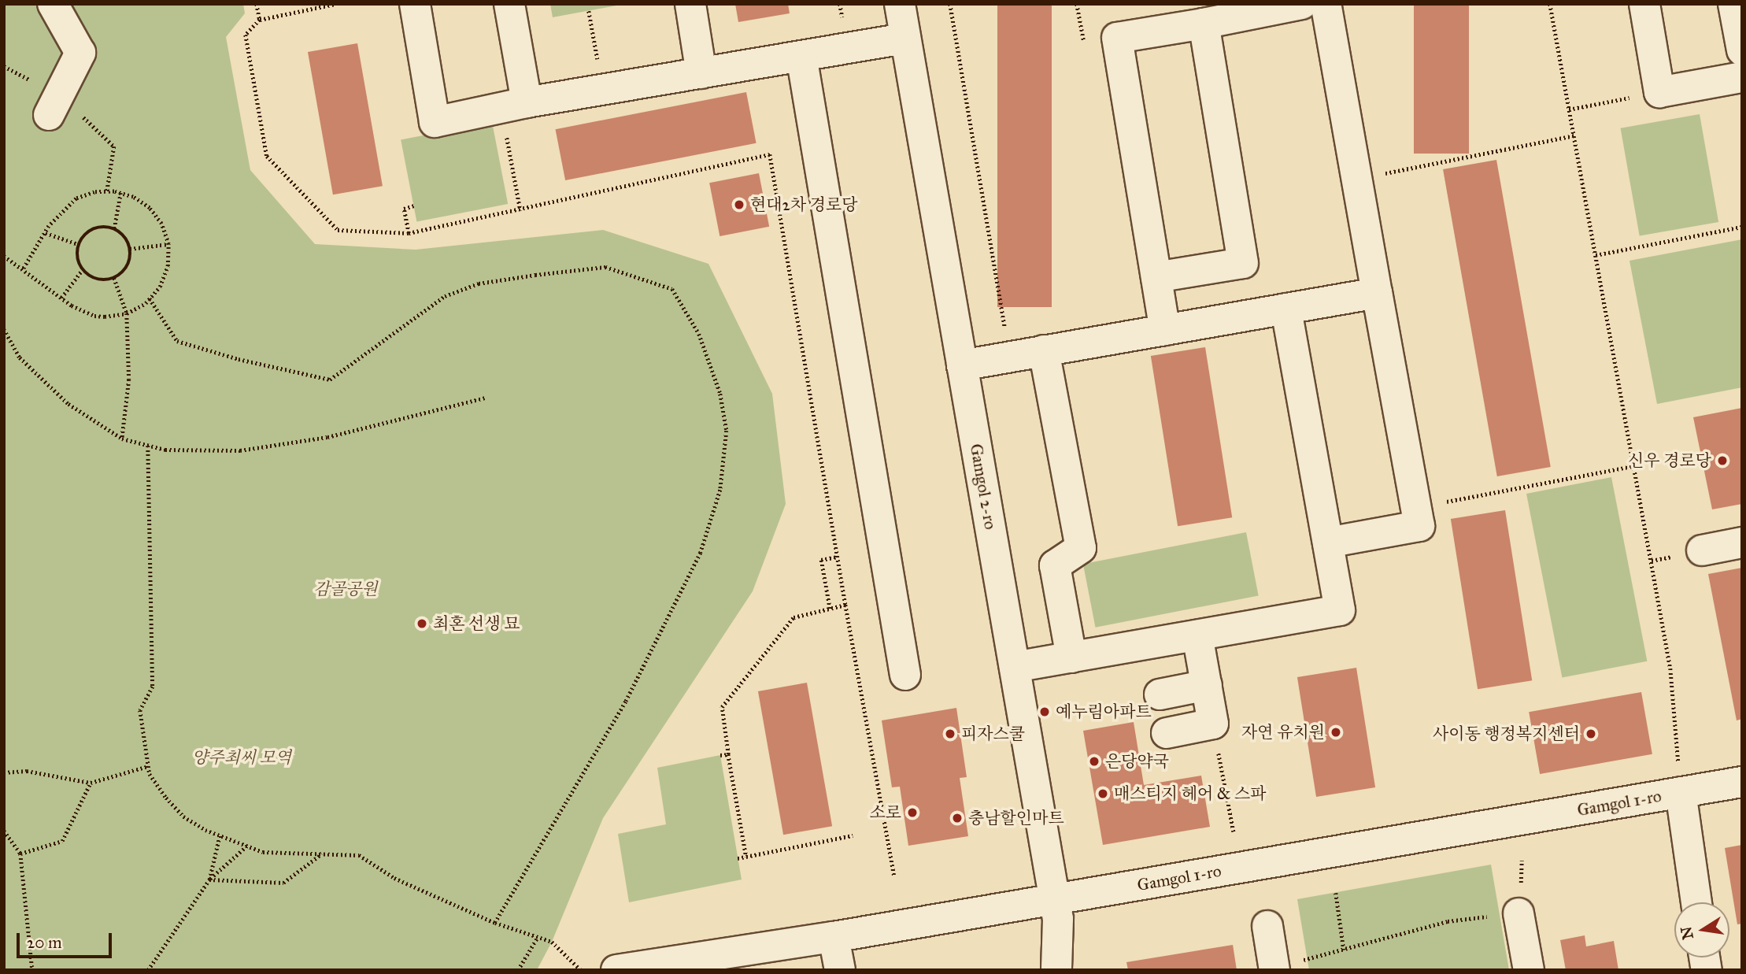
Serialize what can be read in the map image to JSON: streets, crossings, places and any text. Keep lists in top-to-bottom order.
{
  "streets": {
    "street": ["Gamgol 2-ro", "Gamgol 1-ro"]
  },
  "crossings": [
    ["Gamgol 2-ro", "Gamgol 1-ro"]
  ],
  "parks": ["감골공원", "양주최씨 모역"],
  "places": [
    "현대2차 경로당",
    "신우 경로당",
    "최혼 선생 묘",
    "예누림아파트",
    "자연 유치원",
    "피자스쿨",
    "사이동 행정복지센터",
    "은당약국",
    "매스티지 헤어 & 스파",
    "소로",
    "충남할인마트"
  ],
  "scale_bar": "20 m",
  "north": "left"
}
